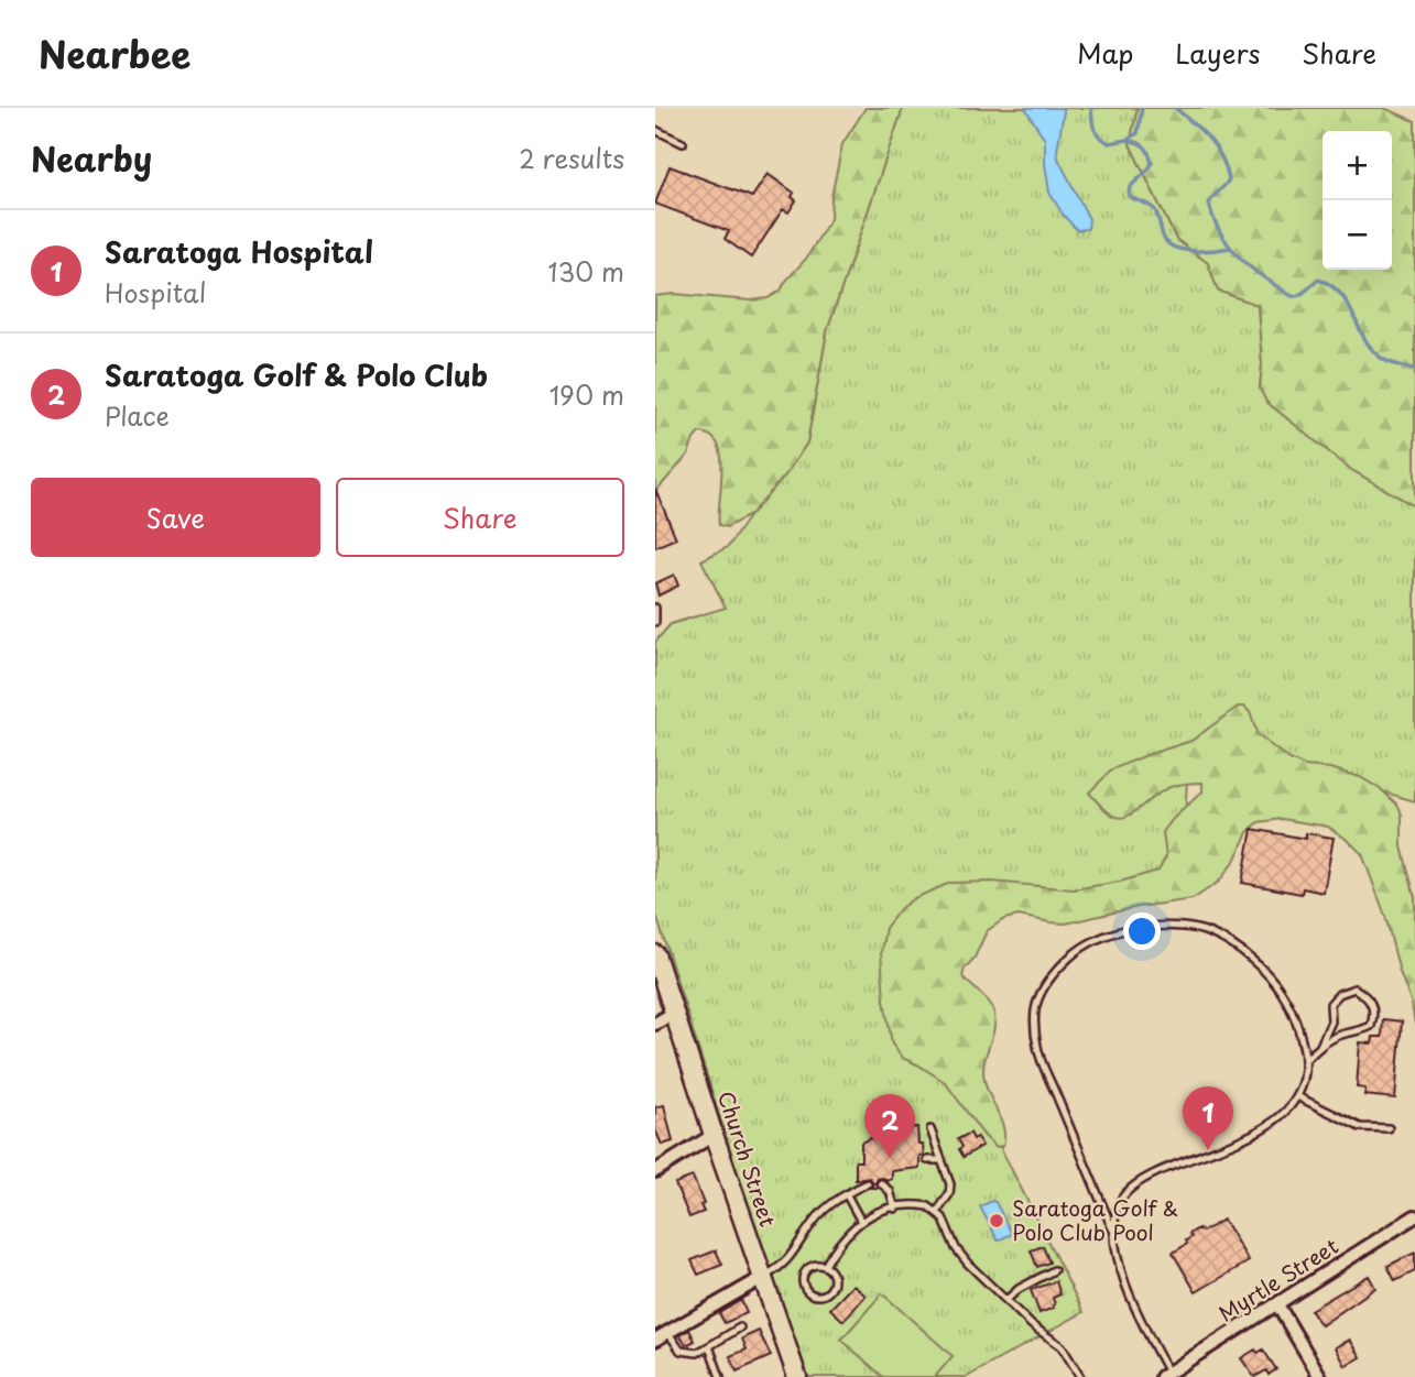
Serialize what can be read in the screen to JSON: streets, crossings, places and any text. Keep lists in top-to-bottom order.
{
  "streets": {
    "main road": ["Church Street"],
    "street": ["Myrtle Street"]
  },
  "places": ["Saratoga Golf & Polo Club Pool"],
  "page": {
    "header": "Nearbee",
    "nav": ["Map", "Layers", "Share"],
    "heading": ["Nearby", "2 results"],
    "map_buttons": ["+", "−"],
    "list": [
      {
        "mark": "1",
        "name": "Saratoga Hospital",
        "note": "Hospital",
        "value": "130 m"
      },
      {
        "mark": "2",
        "name": "Saratoga Golf & Polo Club",
        "note": "Place",
        "value": "190 m"
      }
    ],
    "buttons": ["Save", "Share"],
    "pins": ["1", "2"]
  }
}
